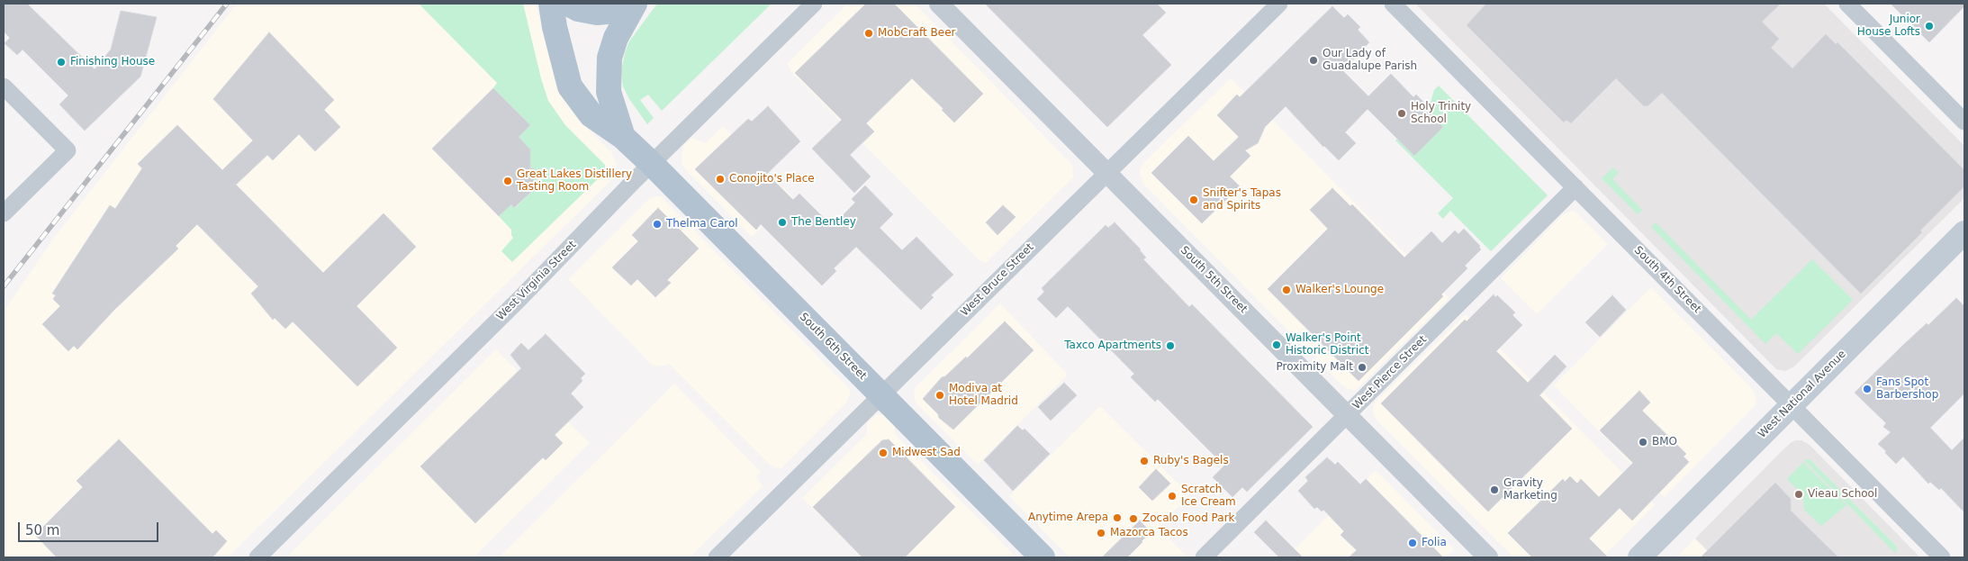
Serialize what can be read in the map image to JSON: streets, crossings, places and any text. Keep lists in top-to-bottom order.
{
  "streets": {
    "main road": ["South 6th Street", "West National Avenue"],
    "street": [
      "West Bruce Street",
      "South 5th Street",
      "South 4th Street",
      "West Virginia Street",
      "West Pierce Street"
    ]
  },
  "crossings": [
    ["West Bruce Street", "South 5th Street"],
    ["West Bruce Street", "South 6th Street"],
    ["South 5th Street", "West Pierce Street"],
    ["South 4th Street", "West Pierce Street"],
    ["South 4th Street", "West National Avenue"],
    ["West Virginia Street", "South 6th Street"]
  ],
  "places": [
    "Junior House Lofts",
    "MobCraft Beer",
    "Our Lady of Guadalupe Parish",
    "Finishing House",
    "Holy Trinity School",
    "Conojito's Place",
    "Great Lakes Distillery Tasting Room",
    "Snifter's Tapas and Spirits",
    "The Bentley",
    "Thelma Carol",
    "Walker's Lounge",
    "Walker's Point Historic District",
    "Taxco Apartments",
    "Proximity Malt",
    "Fans Spot Barbershop",
    "Modiva at Hotel Madrid",
    "BMO",
    "Midwest Sad",
    "Ruby's Bagels",
    "Gravity Marketing",
    "Vieau School",
    "Scratch Ice Cream",
    "Anytime Arepa",
    "Zocalo Food Park",
    "Mazorca Tacos",
    "Folia"
  ],
  "scale_bar": "50 m"
}
